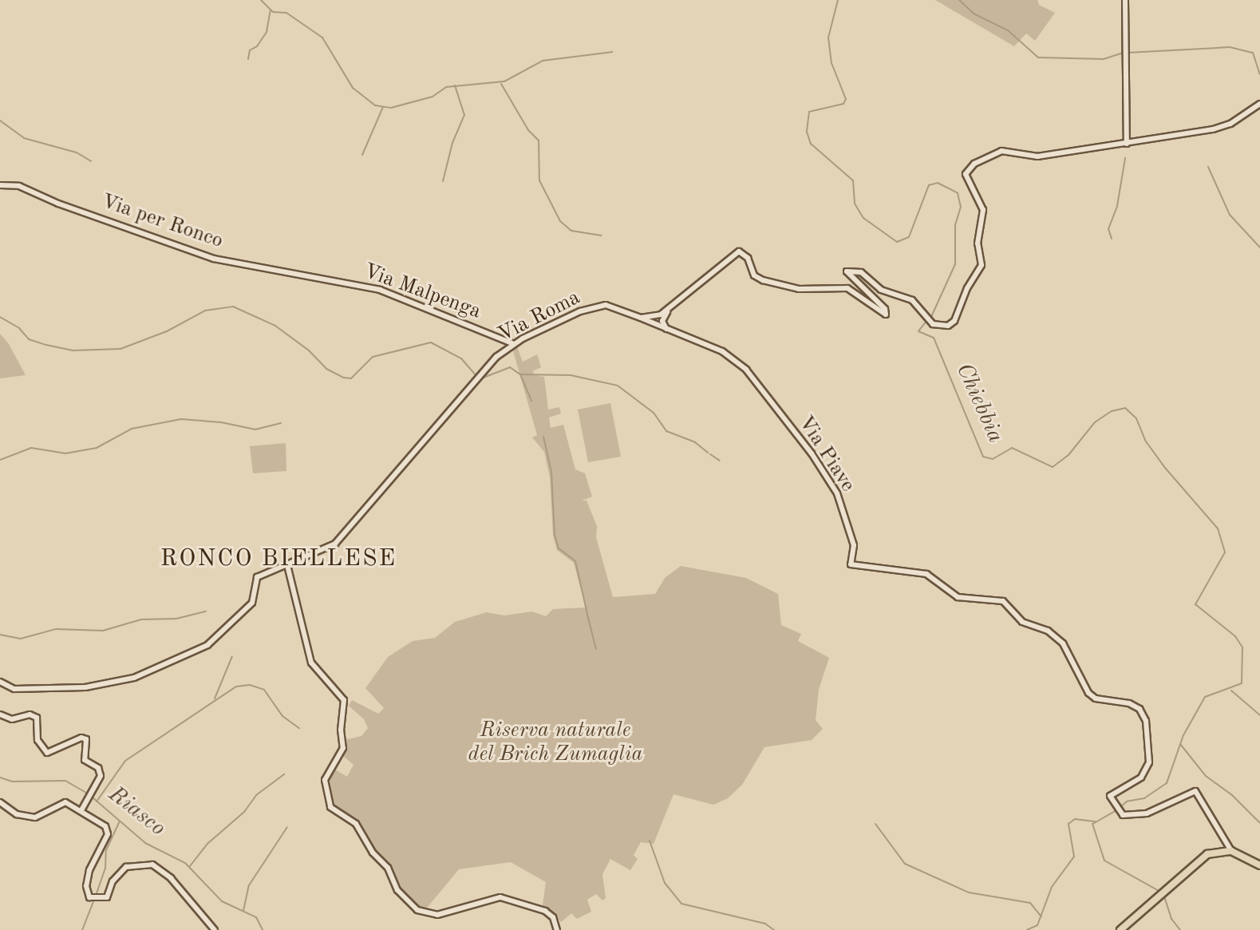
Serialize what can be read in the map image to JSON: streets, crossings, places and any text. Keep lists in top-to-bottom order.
{
  "streets": {
    "street": [
      "Via per Ronco",
      "Via Malpenga",
      "Via Roma",
      "Via Piave"
    ]
  },
  "crossings": [
    ["Via per Ronco", "Via Malpenga"],
    ["Via Malpenga", "Via Roma"],
    ["Via Roma", "Via Piave"]
  ],
  "districts": ["RONCO BIELLESE"],
  "water": ["Chiebbia", "Riasco"],
  "parks": ["Riserva naturale del Brich Zumaglia"]
}
